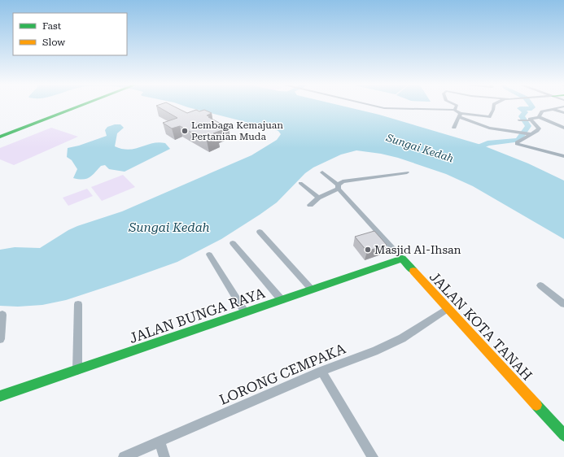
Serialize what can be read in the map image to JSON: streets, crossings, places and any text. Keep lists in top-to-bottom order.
{
  "streets": {
    "main road": ["JALAN BUNGA RAYA", "JALAN KOTA TANAH"],
    "street": ["LORONG CEMPAKA"]
  },
  "crossings": [
    ["JALAN BUNGA RAYA", "JALAN KOTA TANAH"],
    ["JALAN KOTA TANAH", "LORONG CEMPAKA"]
  ],
  "water": ["Sungai Kedah"],
  "places": ["Lembaga Kemajuan Pertanian Muda", "Masjid Al-Ihsan"],
  "legend": ["Fast", "Slow"]
}
